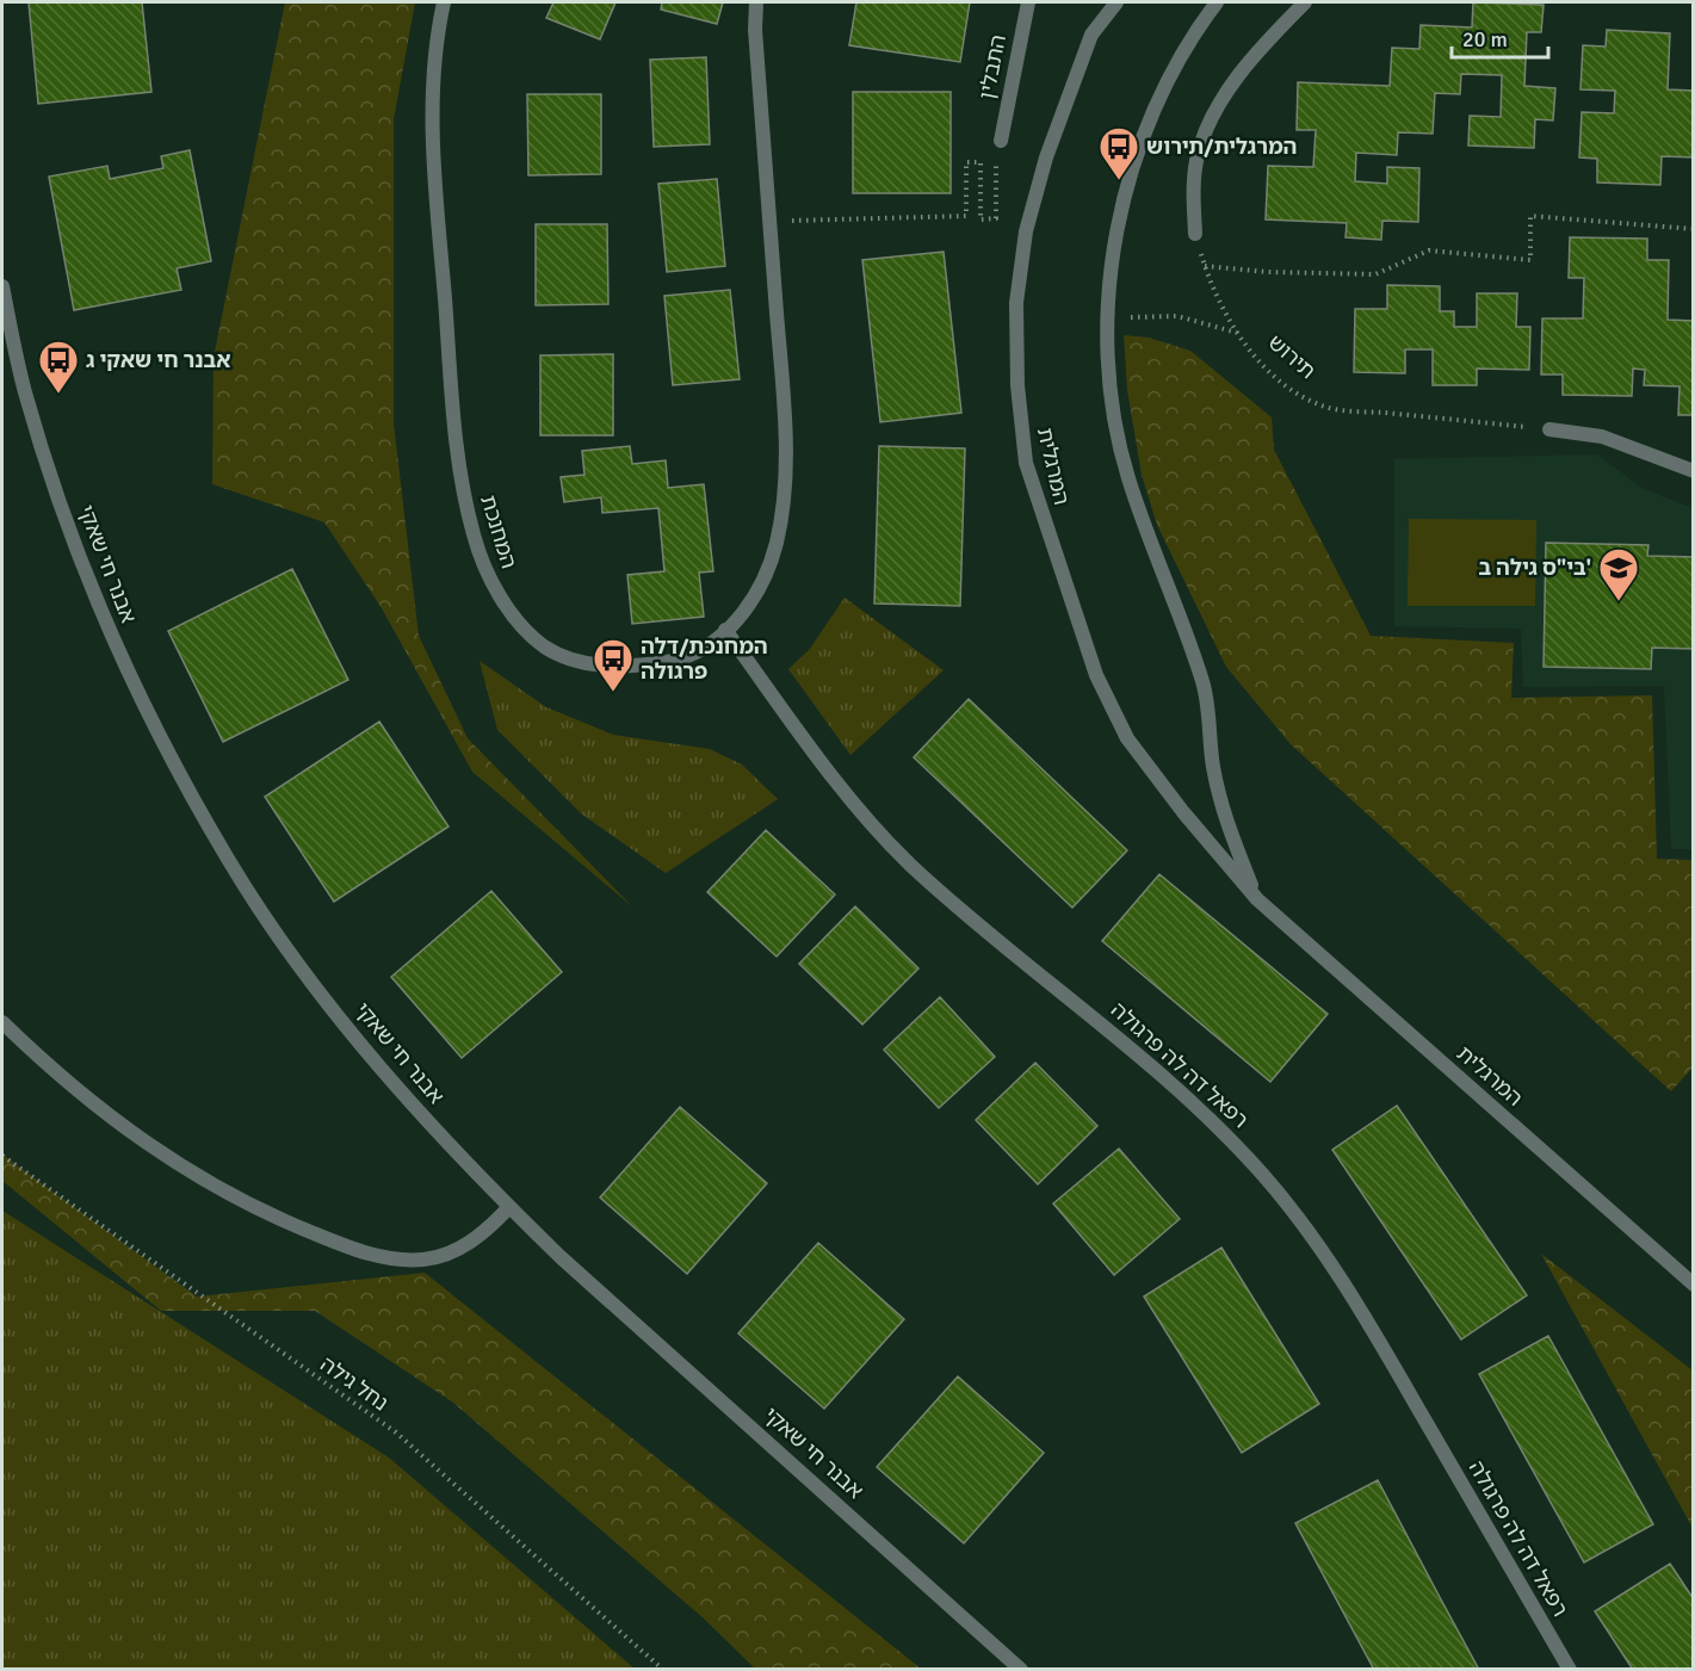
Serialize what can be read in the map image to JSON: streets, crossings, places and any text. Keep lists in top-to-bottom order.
{
  "streets": {
    "street": [
      "התבלין",
      "המרגלית",
      "המחנכת",
      "אבנר חי שאקי",
      "רפאל דה לה פרגולה"
    ],
    "path": ["תירוש", "נחל גילה"]
  },
  "crossings": [
    ["המחנכת", "רפאל דה לה פרגולה"]
  ],
  "places": {
    "bus stop": ["המרגלית/תירוש", "אבנר חי שאקי ג", "המחנכת/דלה פרגולה"],
    "school or university": ["בי\"ס גילה ב'"]
  },
  "scale_bar": "20 m"
}
